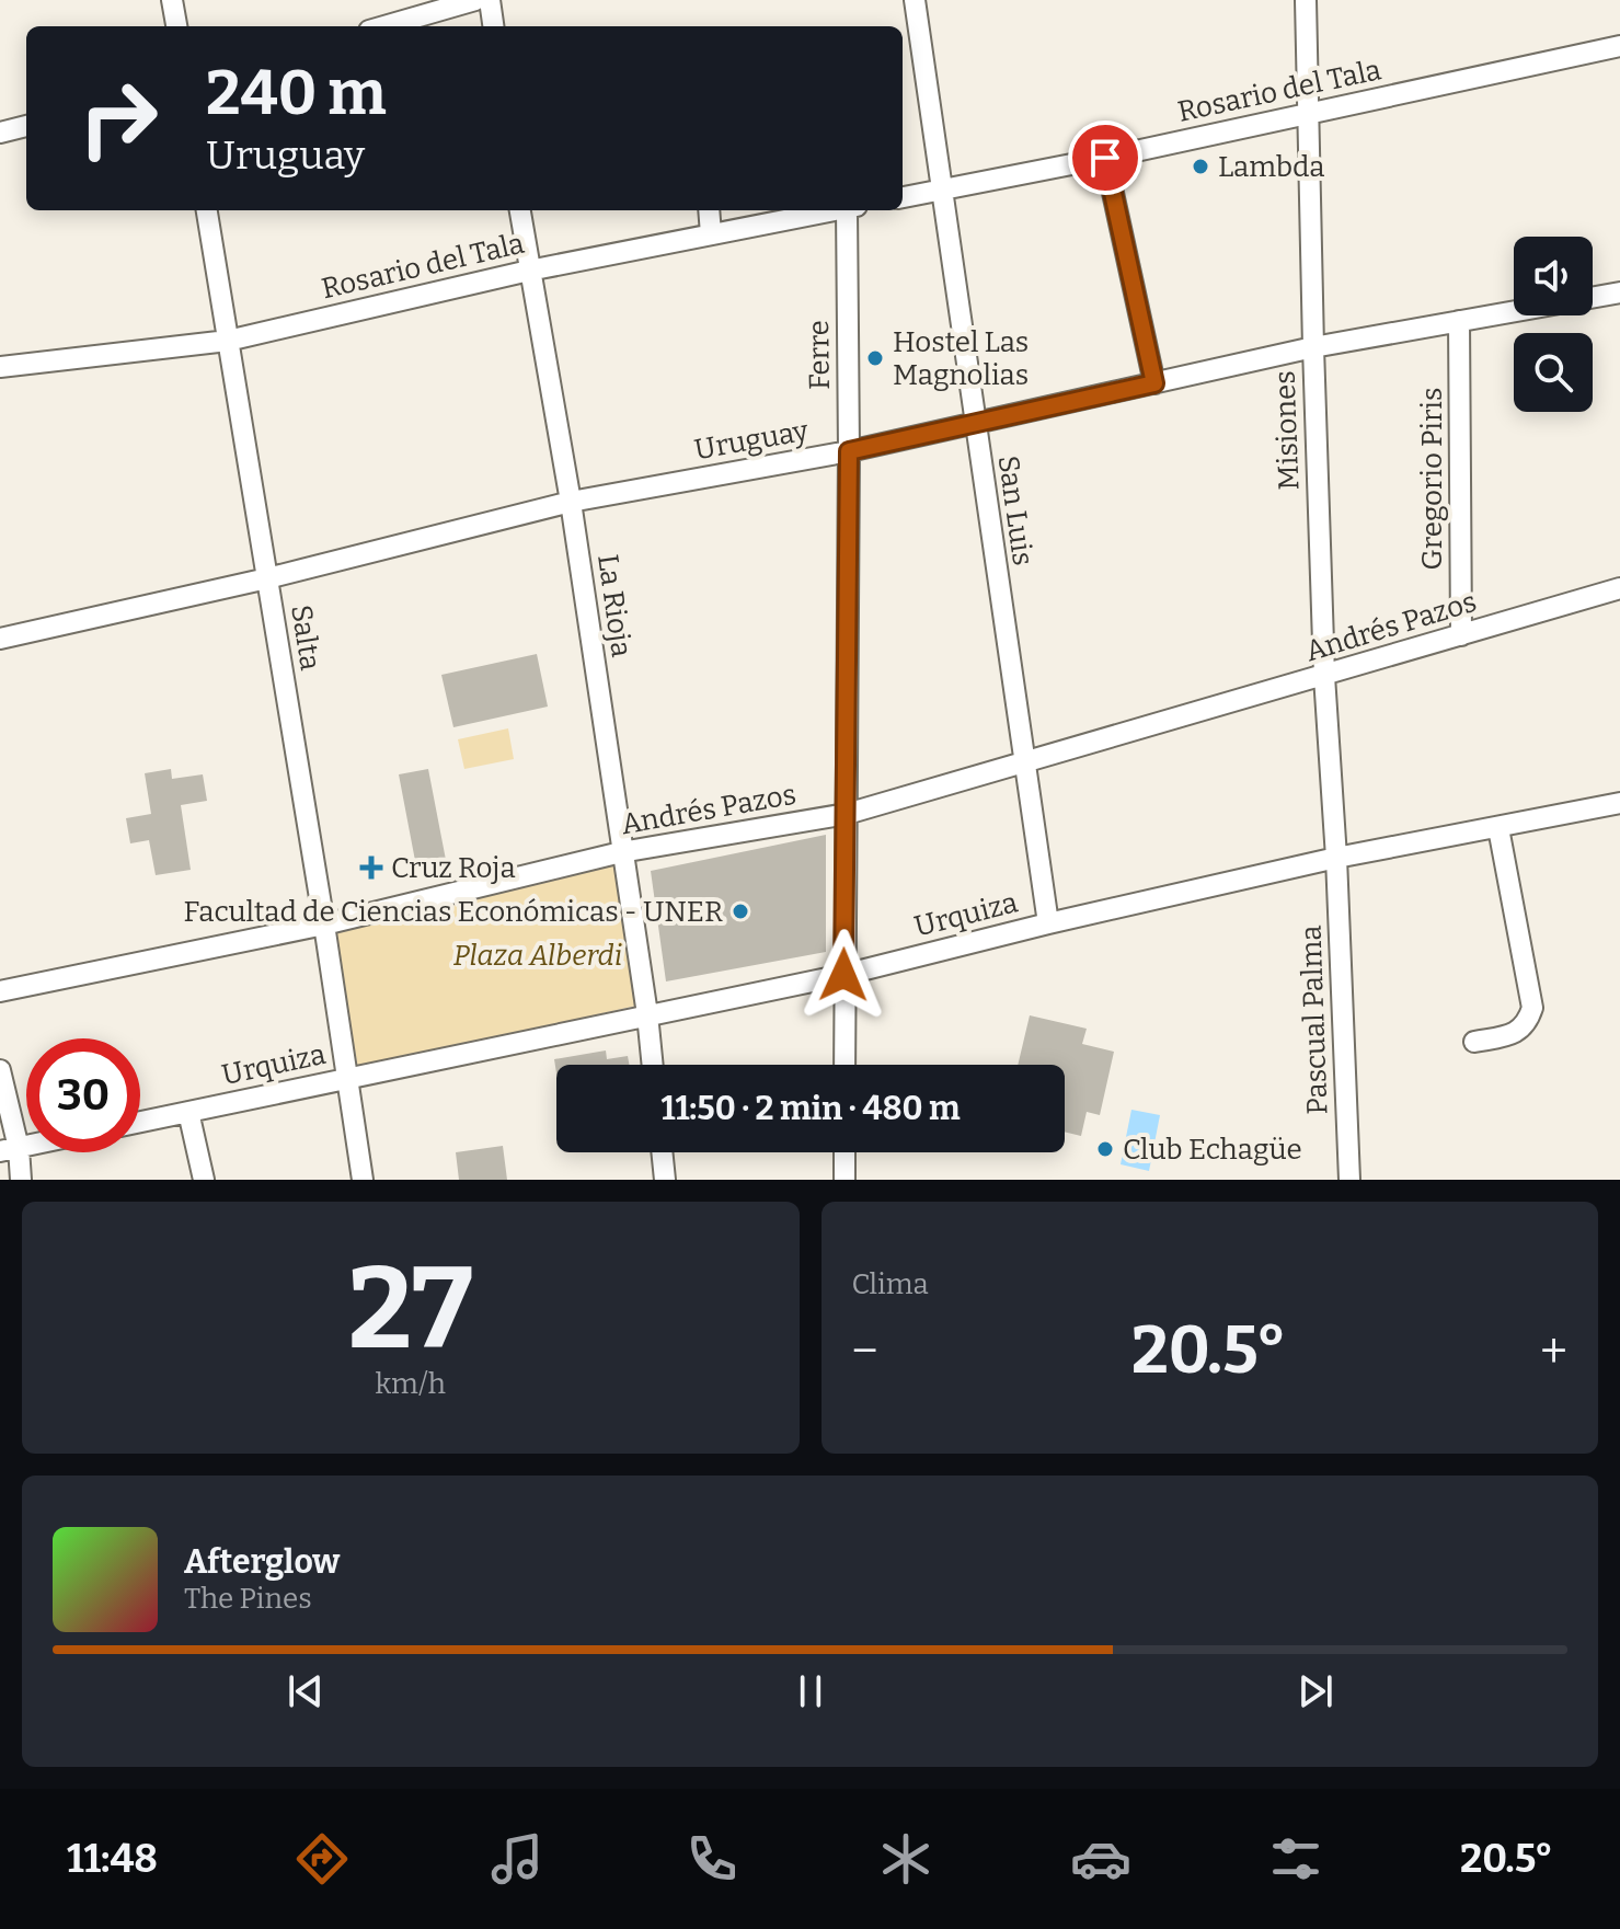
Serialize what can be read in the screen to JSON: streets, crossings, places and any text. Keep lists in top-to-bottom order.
{
  "streets": {
    "street": [
      "Rosario del Tala",
      "Ferre",
      "Misiones",
      "Uruguay",
      "Gregorio Piris",
      "San Luis",
      "La Rioja",
      "Andrés Pazos",
      "Salta",
      "Urquiza",
      "Pascual Palma"
    ]
  },
  "crossings": [
    ["Rosario del Tala", "Misiones"],
    ["Rosario del Tala", "San Luis"],
    ["Rosario del Tala", "La Rioja"],
    ["Rosario del Tala", "Salta"],
    ["Ferre", "Uruguay"],
    ["Ferre", "Andrés Pazos"],
    ["Ferre", "Urquiza"],
    ["Misiones", "Uruguay"],
    ["Misiones", "Andrés Pazos"],
    ["Misiones", "Urquiza"],
    ["Misiones", "Pascual Palma"],
    ["Uruguay", "Gregorio Piris"],
    ["Uruguay", "San Luis"],
    ["Uruguay", "La Rioja"],
    ["Uruguay", "Salta"],
    ["Gregorio Piris", "Andrés Pazos"],
    ["San Luis", "Andrés Pazos"],
    ["San Luis", "Urquiza"],
    ["La Rioja", "Andrés Pazos"],
    ["La Rioja", "Urquiza"],
    ["Andrés Pazos", "Salta"],
    ["Salta", "Urquiza"],
    ["Urquiza", "Pascual Palma"]
  ],
  "parks": ["Plaza Alberdi"],
  "places": {
    "other": [
      "Lambda",
      "Hostel Las Magnolias",
      "Facultad de Ciencias Económicas - UNER",
      "Club Echagüe"
    ],
    "health": ["Cruz Roja"]
  },
  "page": {
    "turn": ["240 m", "Uruguay"],
    "limit": "30",
    "trip": "11:50 · 2 min · 480 m",
    "tile": [
      ["27", "km/h"],
      "Clima"
    ],
    "heat": ["−", "20.5°", "+"],
    "song": ["Afterglow", "The Pines"],
    "tabs": ["11:48", "20.5°"]
  }
}
